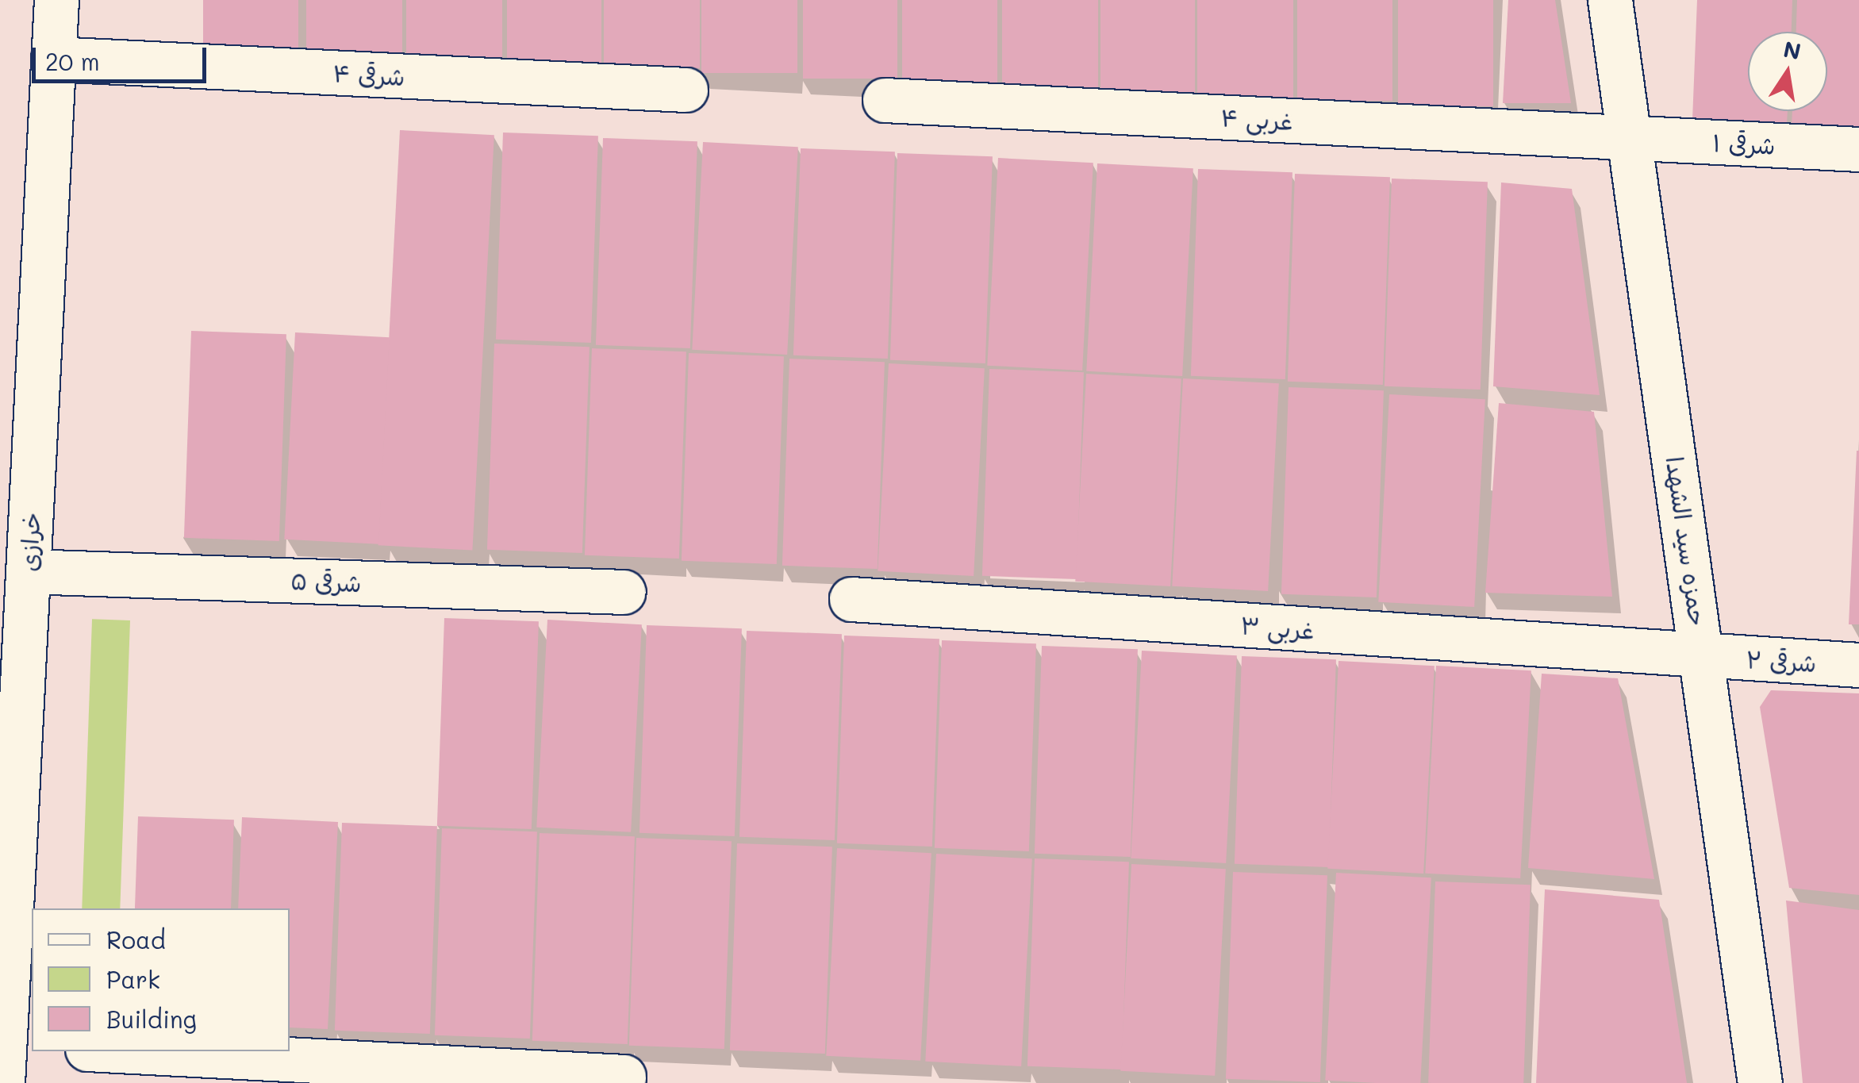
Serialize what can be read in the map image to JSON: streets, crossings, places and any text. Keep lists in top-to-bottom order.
{
  "streets": {
    "street": [
      "۴ شرقی",
      "۴ غربی",
      "۱ شرقی",
      "حمزه سید الشهدا",
      "خرازی",
      "۵ شرقی",
      "۳ غربی",
      "۲ شرقی"
    ]
  },
  "crossings": [
    ["۴ شرقی", "خرازی"],
    ["۴ غربی", "۱ شرقی"],
    ["۴ غربی", "حمزه سید الشهدا"],
    ["۱ شرقی", "حمزه سید الشهدا"],
    ["حمزه سید الشهدا", "۳ غربی"],
    ["حمزه سید الشهدا", "۲ شرقی"],
    ["خرازی", "۵ شرقی"],
    ["۳ غربی", "۲ شرقی"]
  ],
  "legend": ["Road", "Park", "Building"],
  "scale_bar": "20 m",
  "north": "top"
}
